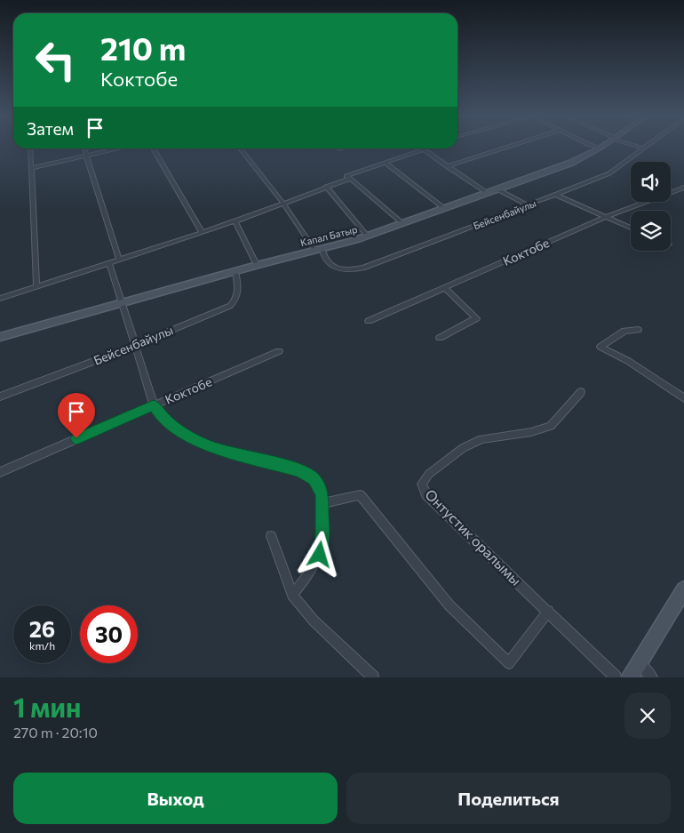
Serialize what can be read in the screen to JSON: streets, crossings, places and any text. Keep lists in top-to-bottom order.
{
  "streets": {
    "main road": ["Капал Батыр"],
    "street": ["Бейсенбайулы", "Коктобе", "Онтустик оралымы"]
  },
  "crossings": [
    ["Бейсенбайулы", "Капал Батыр"]
  ],
  "page": {
    "turn": ["210 m", "Коктобе"],
    "then": "Затем",
    "speed": "26 km/h",
    "limit": "30",
    "heading": ["1 мин", "270 m · 20:10"],
    "buttons": ["Выход", "Поделиться"]
  }
}
